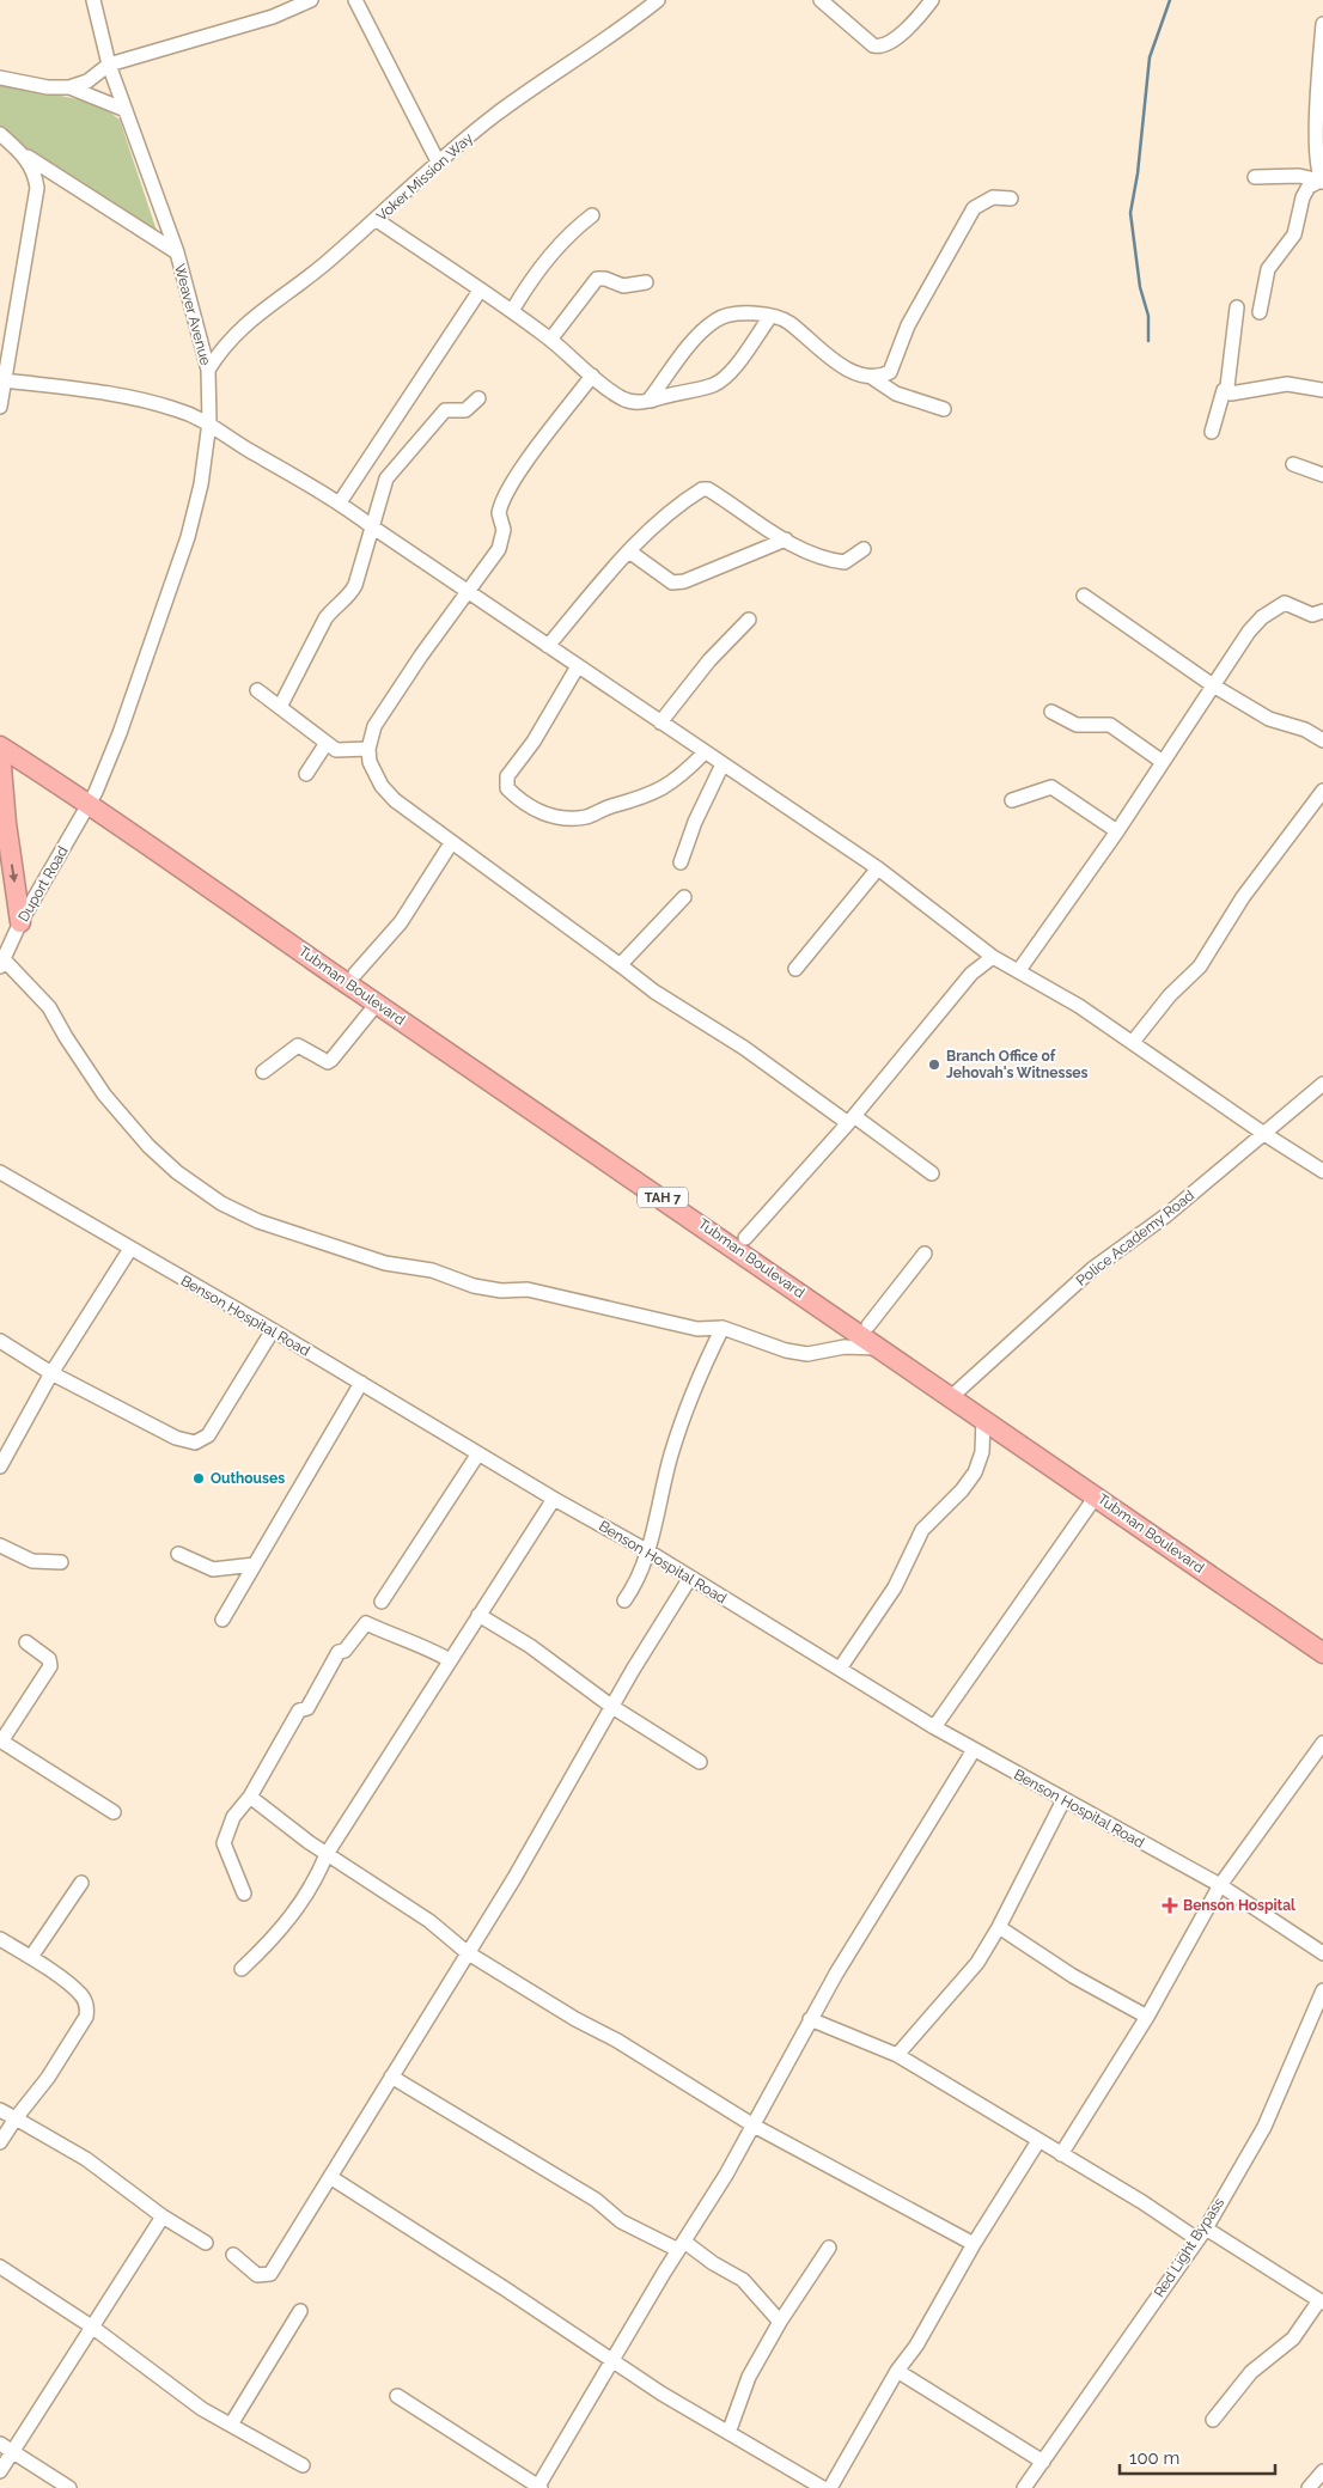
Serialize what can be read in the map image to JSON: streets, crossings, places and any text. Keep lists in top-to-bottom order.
{
  "streets": {
    "highway": ["Tubman Boulevard", "TAH 7"],
    "street": [
      "Voker Mission Way",
      "Weaver Avenue",
      "Duport Road",
      "Police Academy Road",
      "Benson Hospital Road",
      "Red Light Bypass"
    ]
  },
  "crossings": [
    ["Voker Mission Way", "Weaver Avenue"],
    ["Weaver Avenue", "Duport Road"],
    ["Weaver Avenue", "Tubman Boulevard"],
    ["Duport Road", "Tubman Boulevard"],
    ["Tubman Boulevard", "Police Academy Road"]
  ],
  "places": {
    "other": ["Branch Office of Jehovah's Witnesses", "Outhouses"],
    "health": ["Benson Hospital"]
  },
  "scale_bar": "100 m"
}
